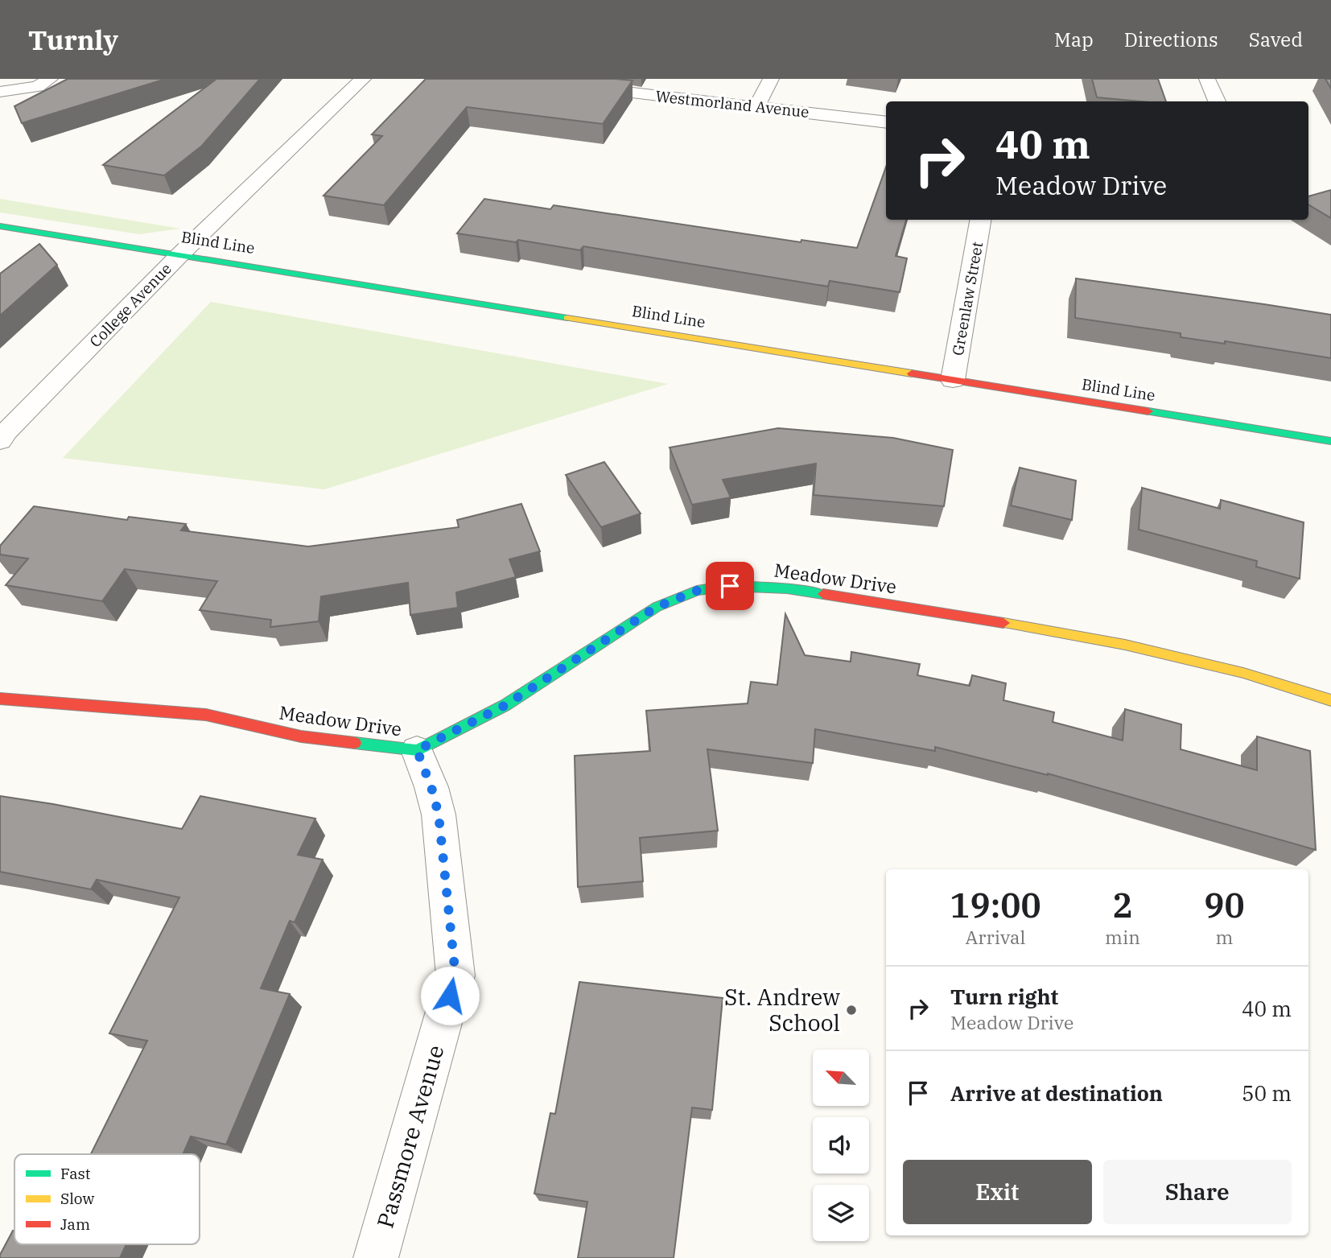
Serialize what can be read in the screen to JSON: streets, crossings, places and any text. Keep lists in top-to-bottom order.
{
  "streets": {
    "street": [
      "Westmorland Avenue",
      "Blind Line",
      "Greenlaw Street",
      "College Avenue",
      "Meadow Drive",
      "Passmore Avenue"
    ]
  },
  "crossings": [
    ["Blind Line", "Greenlaw Street"],
    ["Blind Line", "College Avenue"],
    ["Meadow Drive", "Passmore Avenue"]
  ],
  "places": ["St. Andrew School"],
  "legend": ["Fast", "Slow", "Jam"],
  "north": "top left",
  "page": {
    "header": "Turnly",
    "nav": ["Map", "Directions", "Saved"],
    "turn": ["40 m", "Meadow Drive"],
    "eta": [
      "19:00",
      "Arrival",
      "2",
      "min",
      "90",
      "m"
    ],
    "list": [
      {
        "name": "Turn right",
        "note": "Meadow Drive",
        "value": "40 m"
      },
      {
        "name": "Arrive at destination",
        "value": "50 m"
      }
    ],
    "buttons": ["Exit", "Share"]
  }
}
